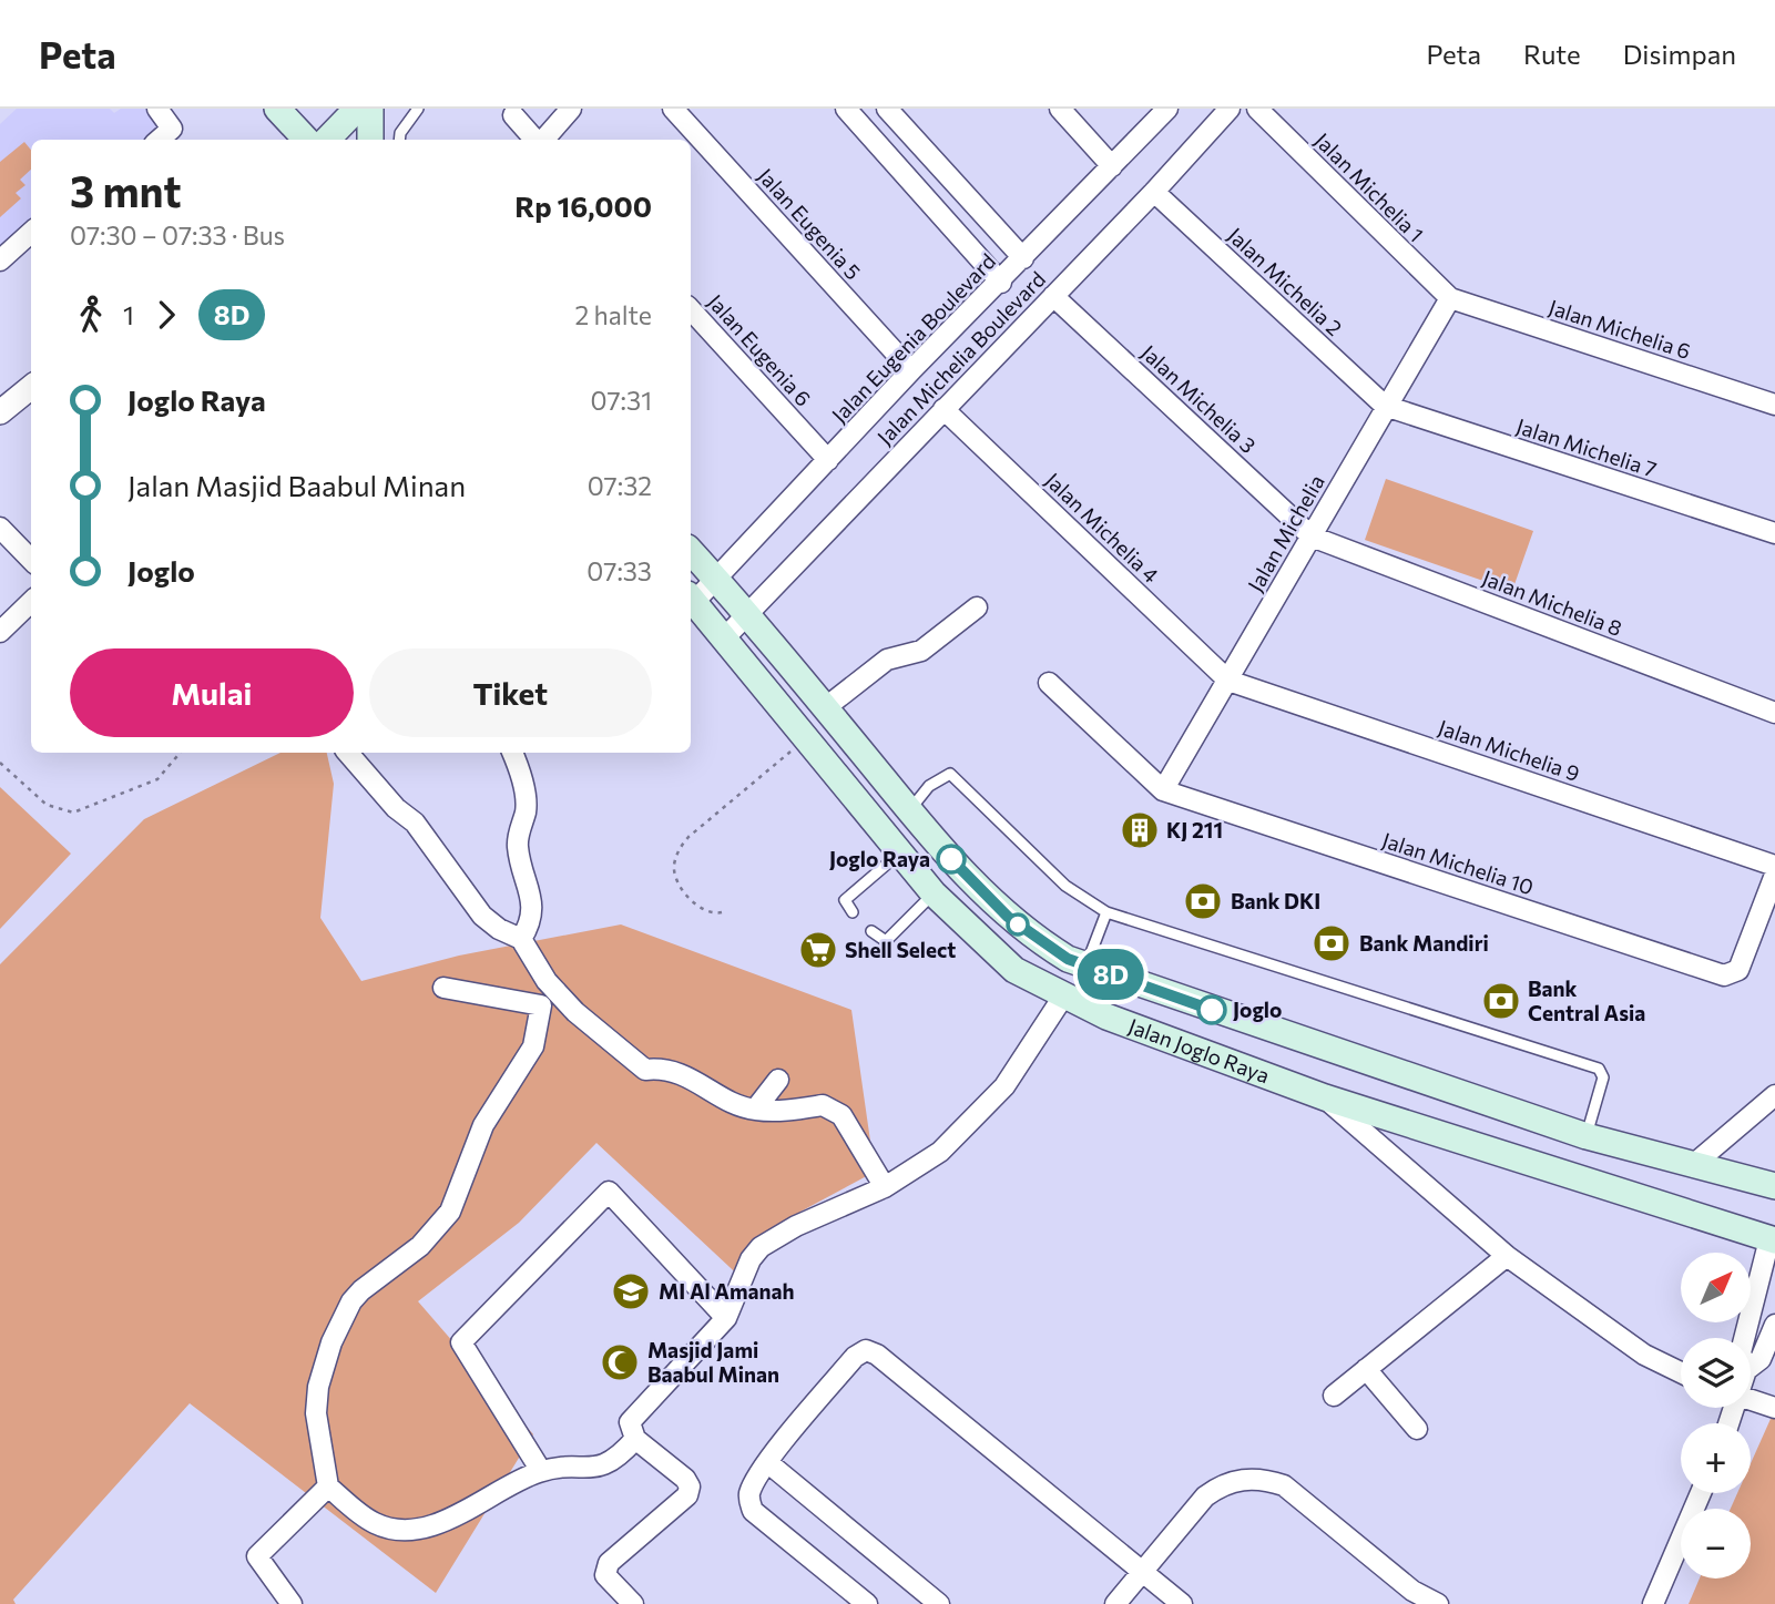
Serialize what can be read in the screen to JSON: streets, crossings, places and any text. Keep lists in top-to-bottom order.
{
  "streets": {
    "main road": ["Jalan Joglo Raya"],
    "street": [
      "Jalan Michelia 1",
      "Jalan Eugenia 5",
      "Jalan Michelia 2",
      "Jalan Michelia 6",
      "Jalan Eugenia Boulevard",
      "Jalan Eugenia 6",
      "Jalan Michelia Boulevard",
      "Jalan Michelia 3",
      "Jalan Michelia 7",
      "Jalan Michelia 4",
      "Jalan Michelia",
      "Jalan Michelia 8",
      "Jalan Michelia 9",
      "Jalan Michelia 10"
    ]
  },
  "crossings": [
    ["Jalan Michelia 1", "Jalan Michelia 6"],
    ["Jalan Michelia 1", "Jalan Michelia"],
    ["Jalan Eugenia 5", "Jalan Eugenia Boulevard"],
    ["Jalan Michelia 2", "Jalan Michelia Boulevard"],
    ["Jalan Michelia 2", "Jalan Michelia 7"],
    ["Jalan Michelia 2", "Jalan Michelia"],
    ["Jalan Michelia 6", "Jalan Michelia"],
    ["Jalan Eugenia Boulevard", "Jalan Eugenia 6"],
    ["Jalan Eugenia Boulevard", "Jalan Joglo Raya"],
    ["Jalan Michelia Boulevard", "Jalan Michelia 3"],
    ["Jalan Michelia Boulevard", "Jalan Michelia 4"],
    ["Jalan Michelia Boulevard", "Jalan Joglo Raya"],
    ["Jalan Michelia 3", "Jalan Michelia"],
    ["Jalan Michelia 3", "Jalan Michelia 8"],
    ["Jalan Michelia 7", "Jalan Michelia"],
    ["Jalan Michelia 4", "Jalan Michelia"],
    ["Jalan Michelia 4", "Jalan Michelia 9"],
    ["Jalan Michelia", "Jalan Michelia 8"],
    ["Jalan Michelia", "Jalan Michelia 9"],
    ["Jalan Michelia", "Jalan Michelia 10"]
  ],
  "places": {
    "building": ["KJ 211"],
    "other": ["Joglo Raya", "Joglo"],
    "bank": ["Bank DKI", "Bank Mandiri", "Bank Central Asia"],
    "supermarket": ["Shell Select"],
    "school or university": ["MI Al Amanah"],
    "mosque": ["Masjid Jami Baabul Minan"]
  },
  "lines": ["bus line 8D"],
  "north": "top right",
  "page": {
    "header": "Peta",
    "nav": ["Peta", "Rute", "Disimpan"],
    "on_map": "8D",
    "heading": ["3 mnt", "07:30 – 07:33 · Bus", "Rp 16,000"],
    "legs": ["1", "8D", "2 halte"],
    "list": [
      {
        "name": "Joglo Raya",
        "value": "07:31"
      },
      {
        "name": "Jalan Masjid Baabul Minan",
        "value": "07:32"
      },
      {
        "name": "Joglo",
        "value": "07:33"
      }
    ],
    "buttons": ["Mulai", "Tiket"],
    "map_buttons": ["+", "−"]
  }
}
